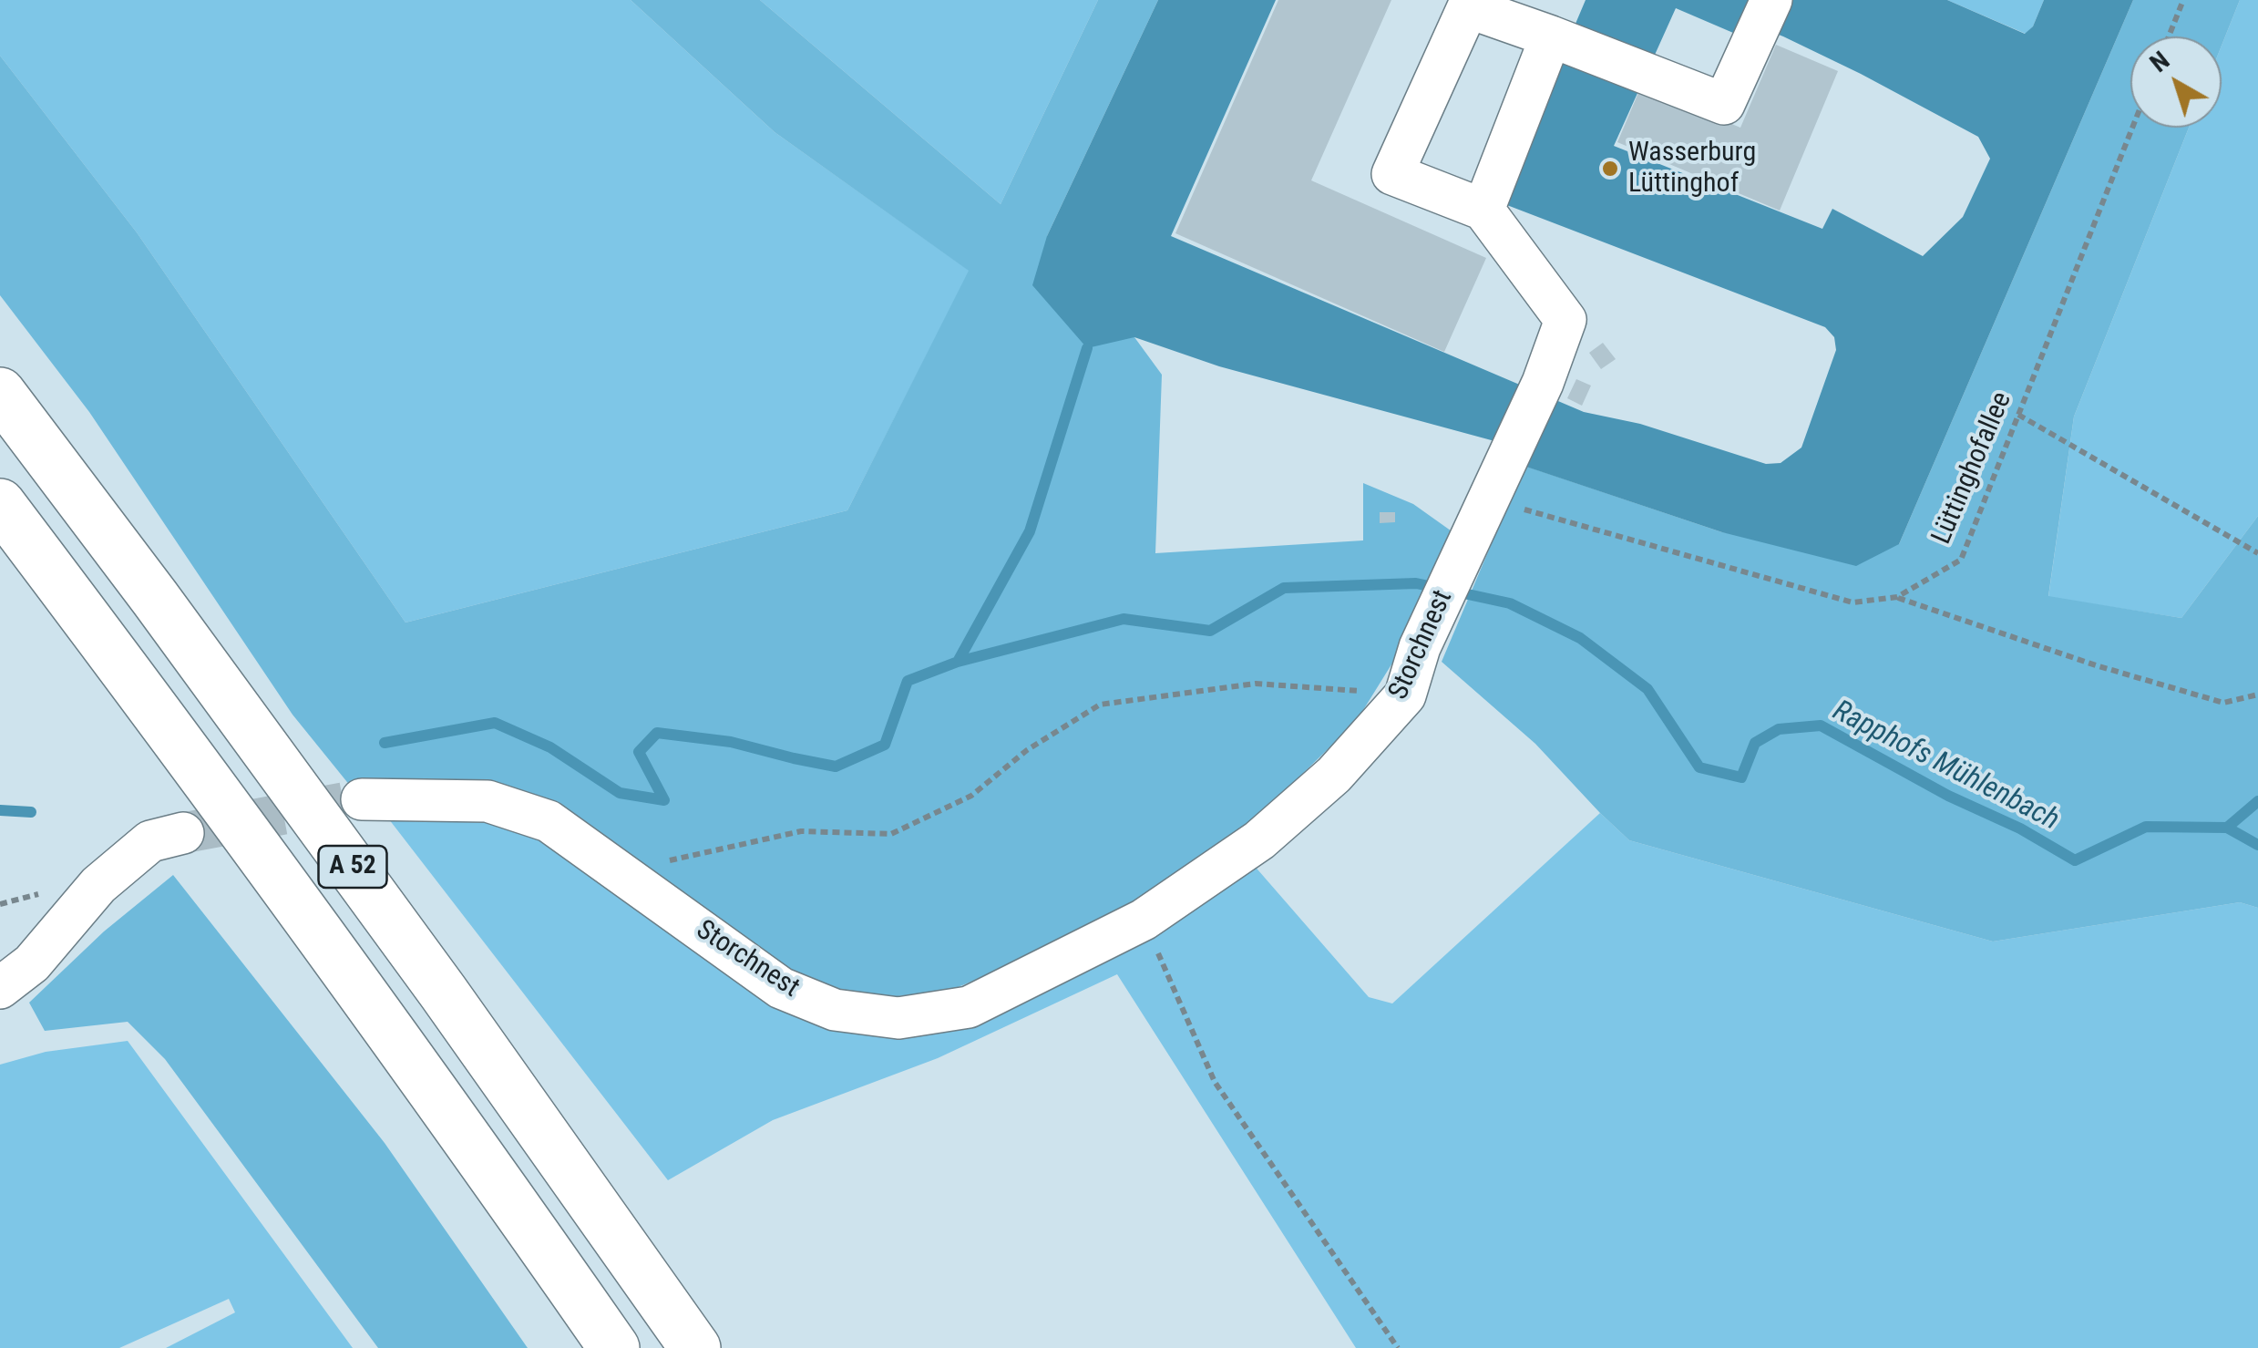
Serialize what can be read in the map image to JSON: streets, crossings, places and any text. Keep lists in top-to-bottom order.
{
  "streets": {
    "highway": ["A 52"],
    "street": ["Storchnest"],
    "path": ["Lüttinghofallee"]
  },
  "crossings": [
    ["Lüttinghofallee", "Storchnest"]
  ],
  "water": ["Rapphofs Mühlenbach"],
  "places": ["Wasserburg Lüttinghof"],
  "north": "top left"
}
